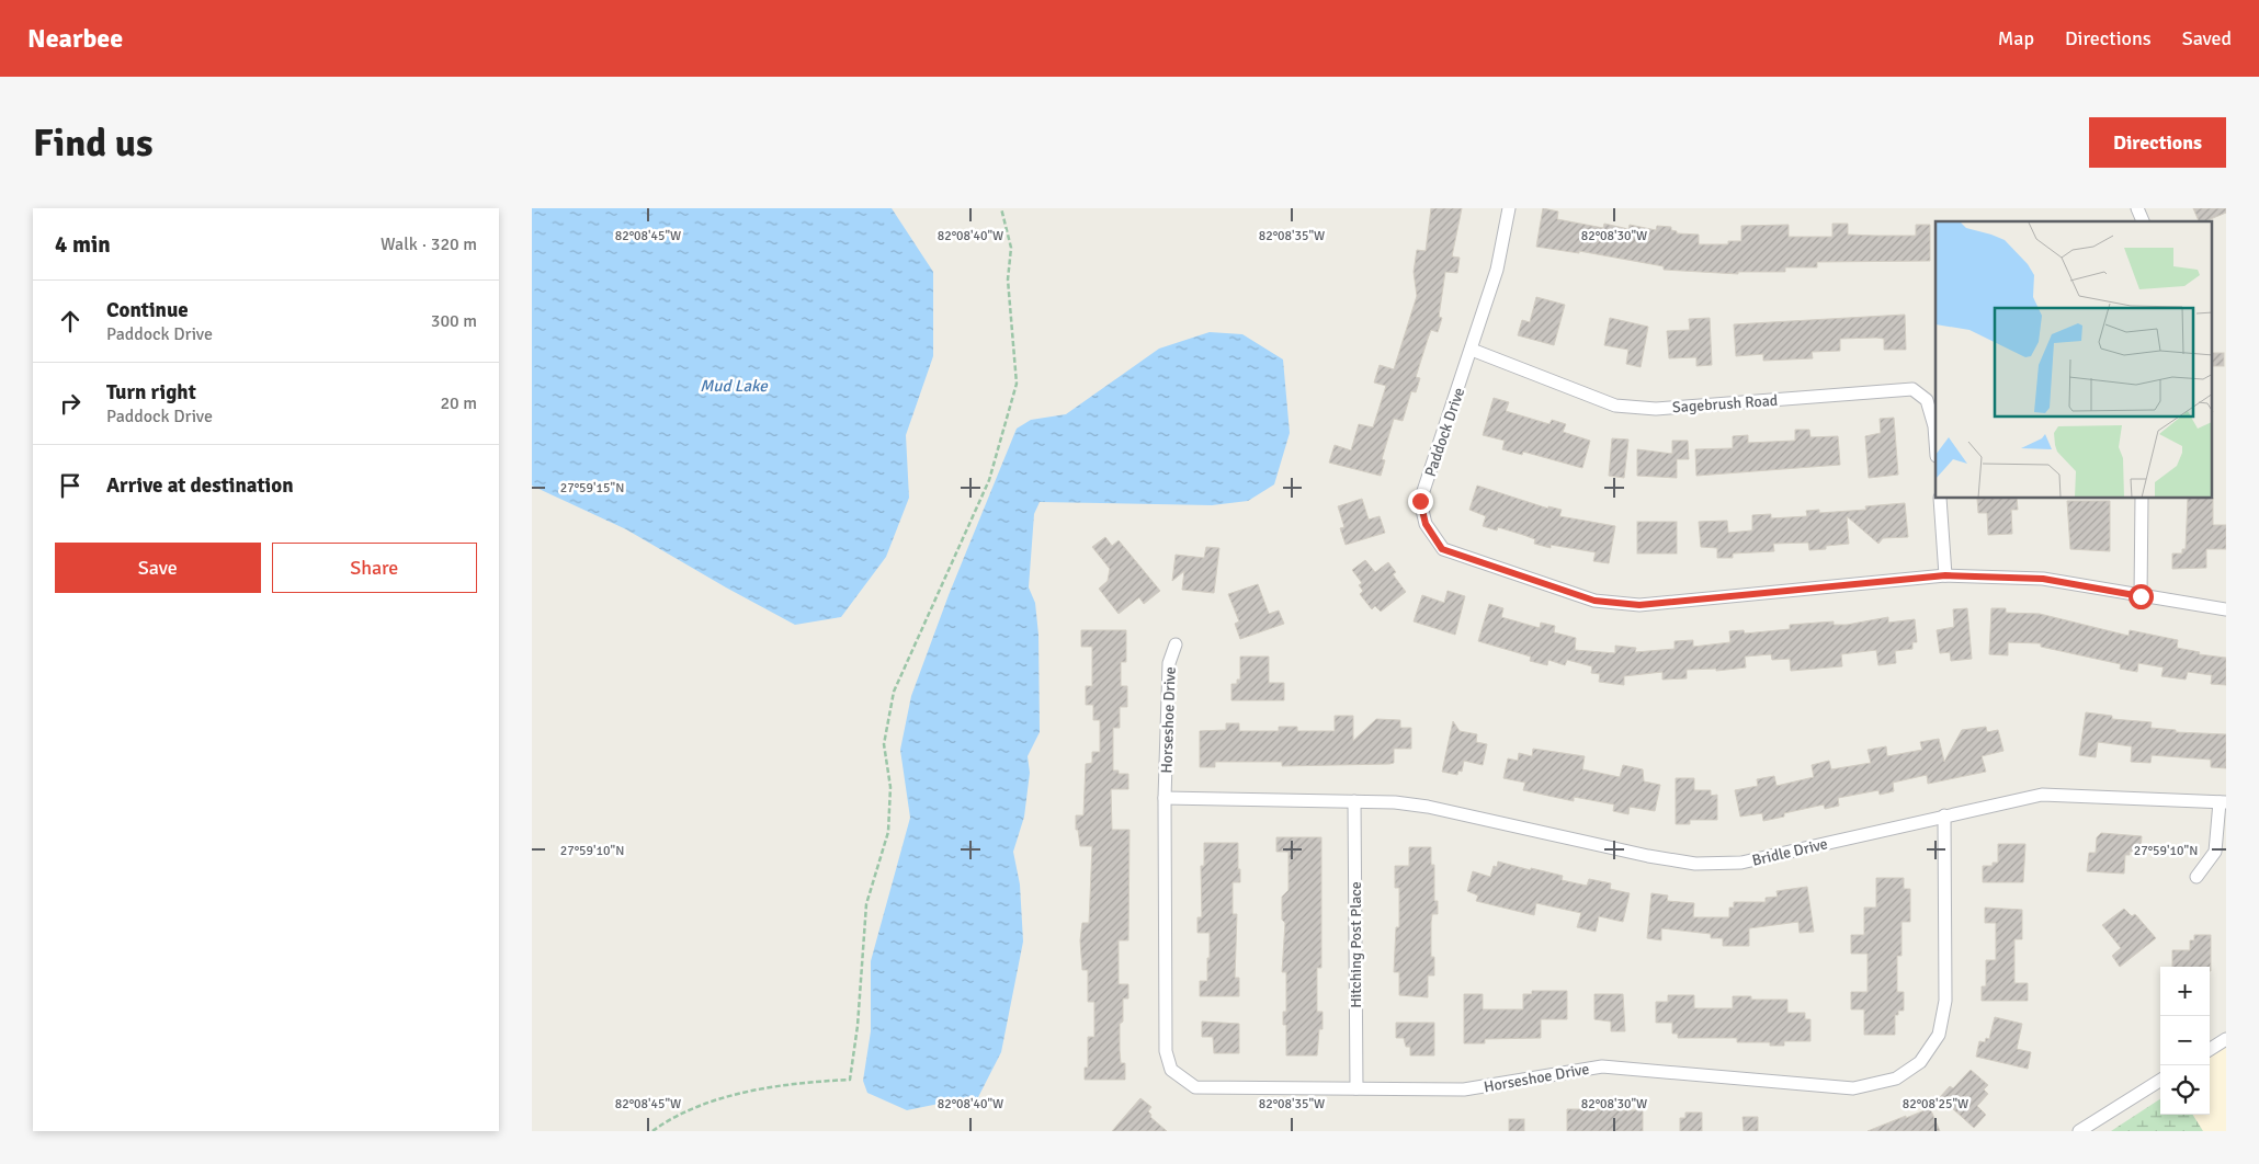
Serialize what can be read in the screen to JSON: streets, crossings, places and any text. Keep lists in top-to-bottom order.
{
  "streets": {
    "street": [
      "Sagebrush Road",
      "Paddock Drive",
      "Horseshoe Drive",
      "Bridle Drive",
      "Hitching Post Place"
    ]
  },
  "crossings": [
    ["Sagebrush Road", "Paddock Drive"],
    ["Horseshoe Drive", "Bridle Drive"],
    ["Horseshoe Drive", "Hitching Post Place"],
    ["Bridle Drive", "Hitching Post Place"]
  ],
  "water": ["Mud Lake"],
  "page": {
    "header": "Nearbee",
    "nav": ["Map", "Directions", "Saved"],
    "buttons": [
      "Directions",
      ["Save", "Share"]
    ],
    "title": "Find us",
    "heading": ["4 min", "Walk · 320 m"],
    "list": [
      ["Continue", "Paddock Drive", "300 m"],
      ["Turn right", "Paddock Drive", "20 m"],
      "Arrive at destination"
    ],
    "map_buttons": ["+", "−"]
  },
  "coordinates": [
    "82°08'45\"W",
    "82°08'40\"W",
    "82°08'35\"W",
    "82°08'30\"W",
    "27°59'15\"N",
    "27°59'10\"N",
    "82°08'25\"W"
  ]
}
